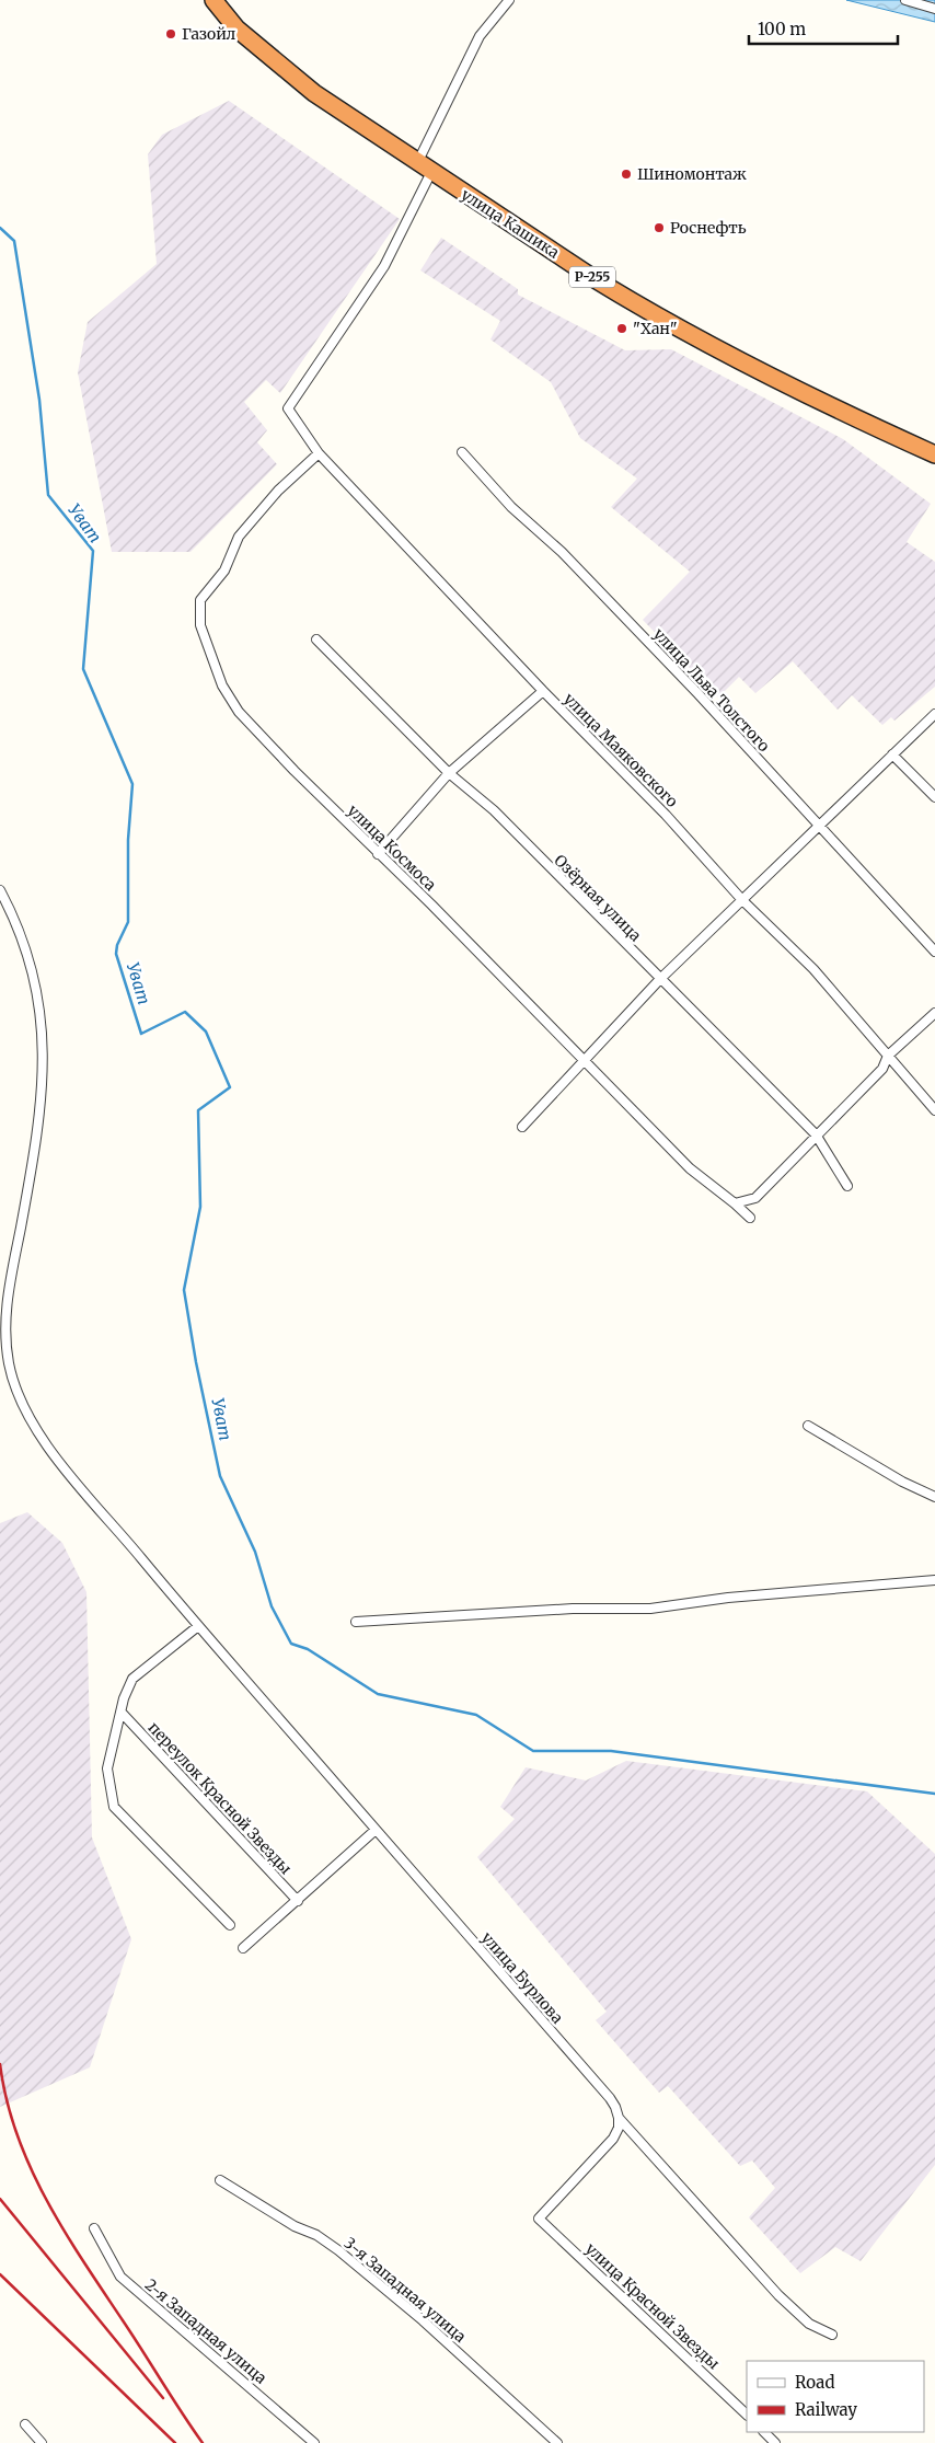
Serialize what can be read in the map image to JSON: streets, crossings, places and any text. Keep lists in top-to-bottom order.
{
  "streets": {
    "highway": ["улица Кашика", "Р-255"],
    "street": [
      "улица Льва Толстого",
      "улица Маяковского",
      "улица Космоса",
      "Озёрная улица",
      "переулок Красной Звезды",
      "улица Бурлова",
      "3-я Западная улица",
      "улица Красной Звезды",
      "2-я Западная улица"
    ]
  },
  "crossings": [
    ["улица Кашика", "улица Маяковского"],
    ["улица Маяковского", "улица Космоса"],
    ["улица Бурлова", "улица Красной Звезды"]
  ],
  "water": ["Уват"],
  "places": [
    "Газойл",
    "Шиномонтаж",
    "Роснефть",
    "\"Хан\""
  ],
  "legend": ["Road", "Railway"],
  "scale_bar": "100 m"
}
